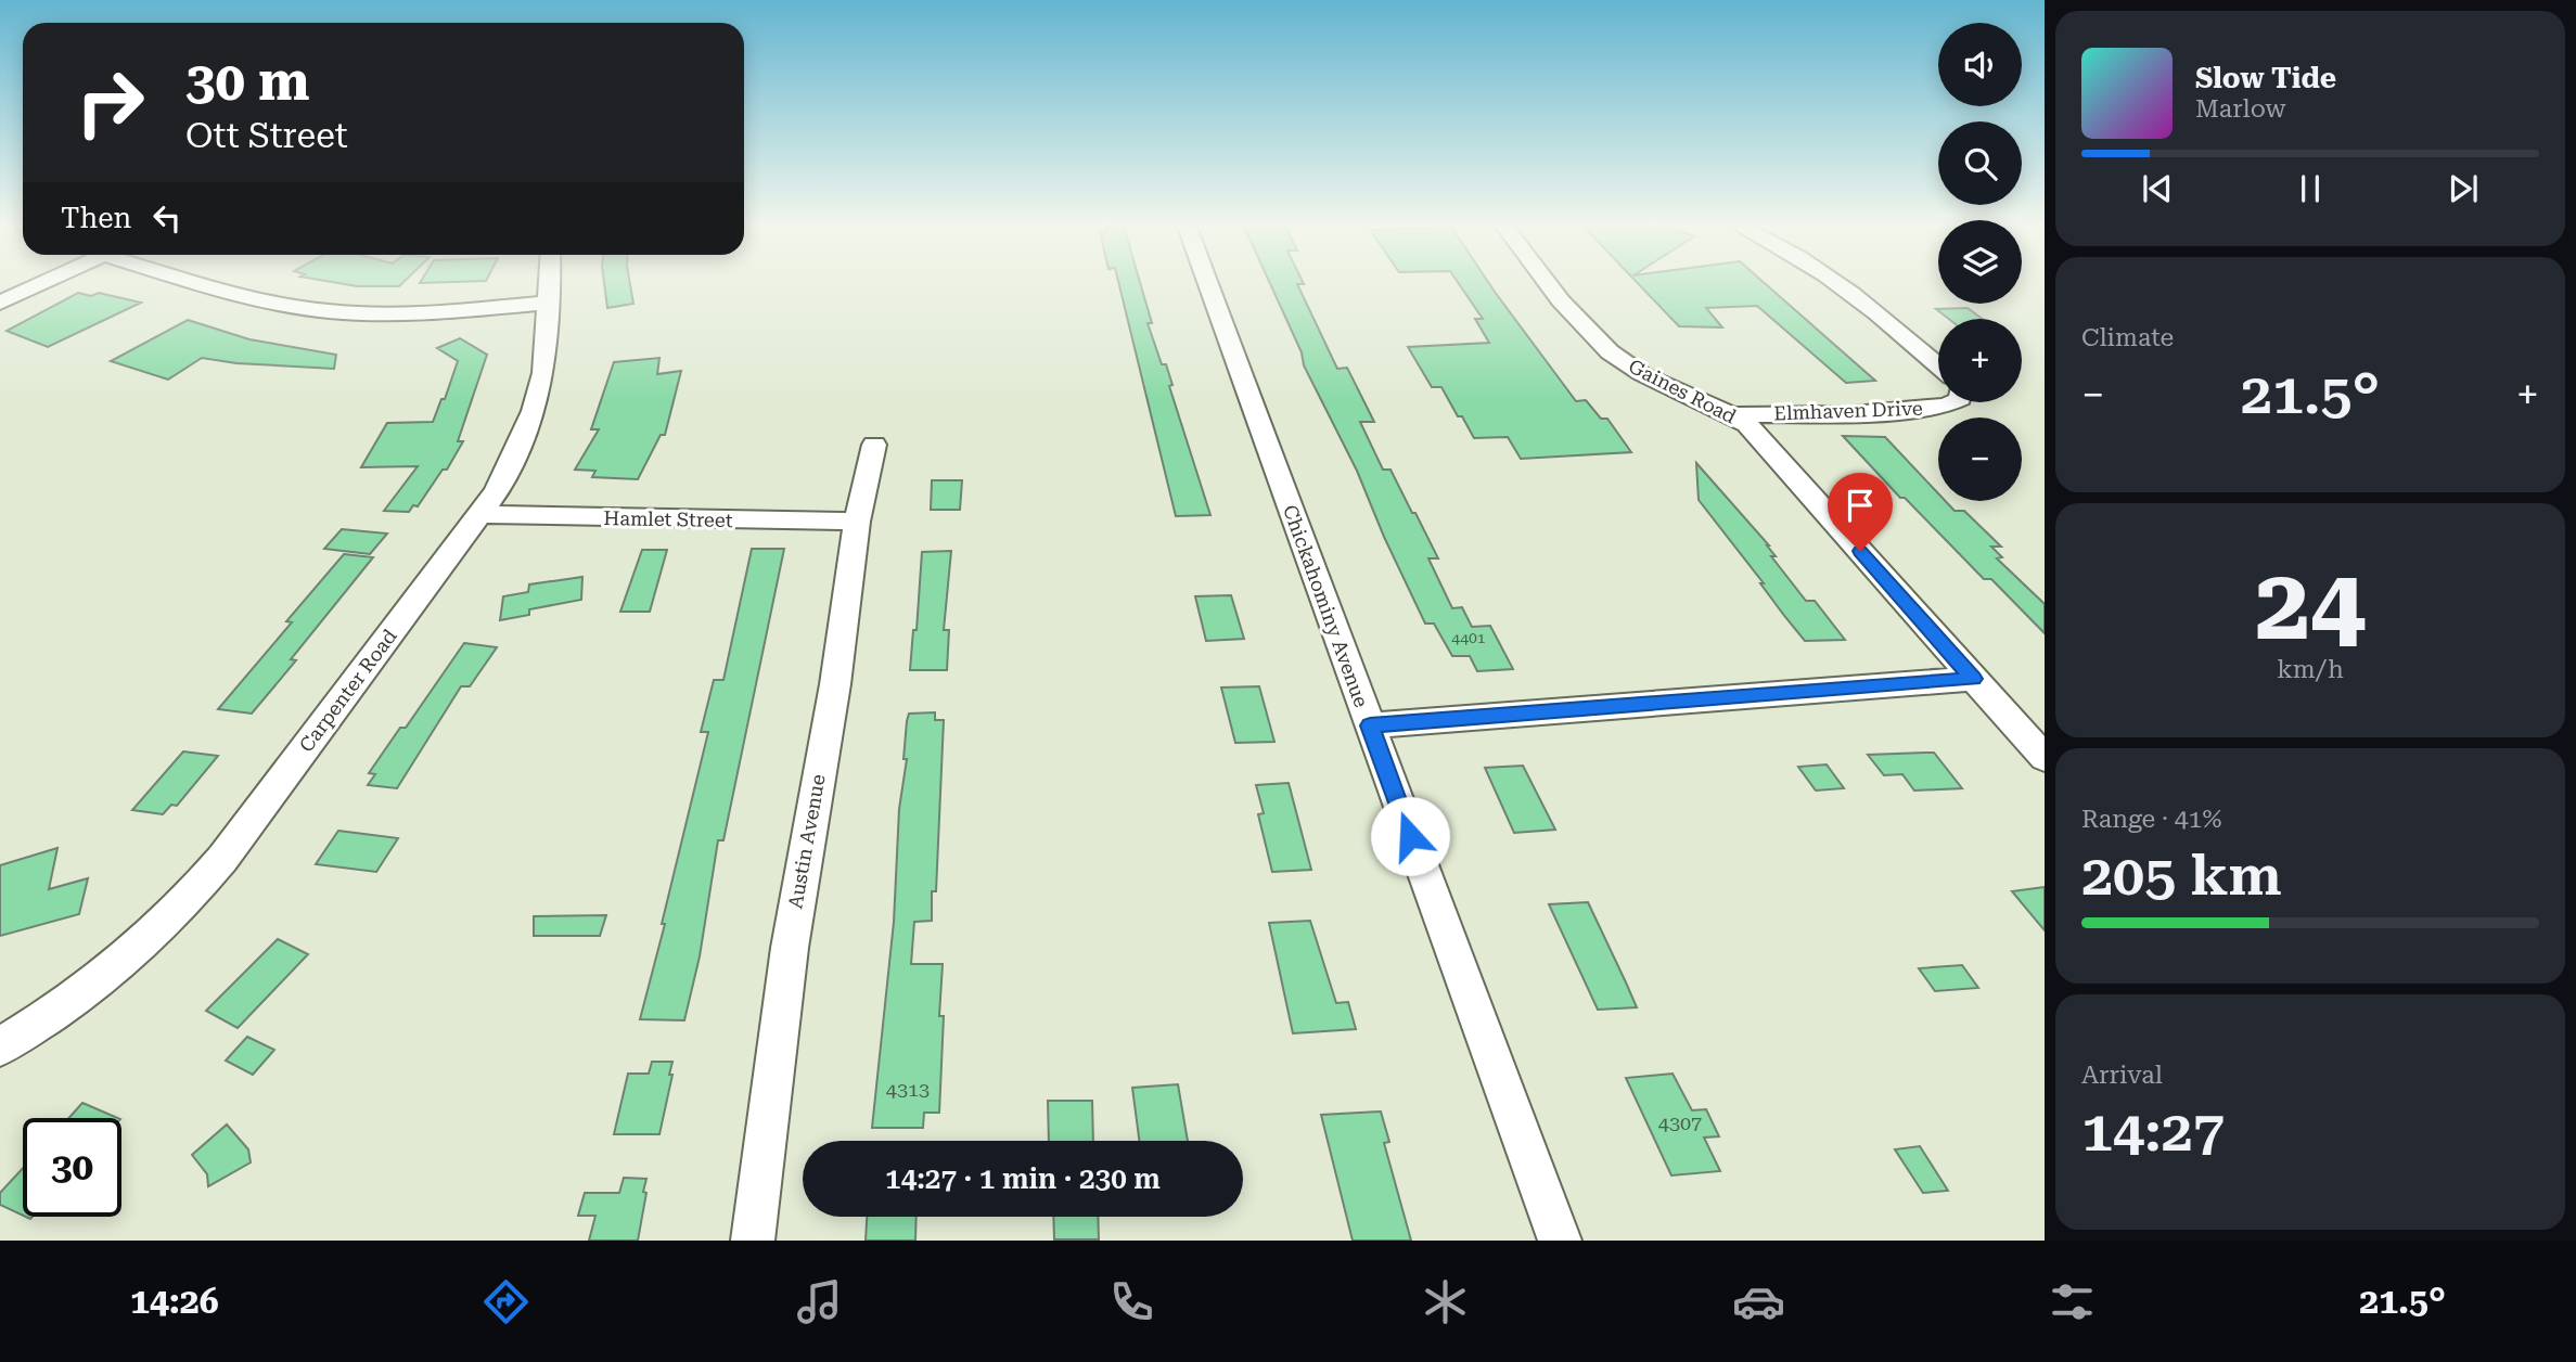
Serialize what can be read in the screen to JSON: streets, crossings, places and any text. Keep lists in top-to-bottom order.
{
  "streets": {
    "street": [
      "Gaines Road",
      "Elmhaven Drive",
      "Hamlet Street",
      "Chickahominy Avenue",
      "Carpenter Road",
      "Austin Avenue"
    ]
  },
  "crossings": [
    ["Gaines Road", "Elmhaven Drive"],
    ["Hamlet Street", "Carpenter Road"],
    ["Hamlet Street", "Austin Avenue"]
  ],
  "house_numbers": ["4401", "4313", "4307"],
  "page": {
    "map_buttons": ["+", "−"],
    "turn": ["30 m", "Ott Street"],
    "song": ["Slow Tide", "Marlow"],
    "then": "Then",
    "tile": [
      "Climate",
      ["24", "km/h"],
      ["Range · 41%", "205 km"],
      ["Arrival", "14:27"]
    ],
    "heat": ["−", "21.5°", "+"],
    "limit": "30",
    "trip": "14:27 · 1 min · 230 m",
    "tabs": ["14:26", "21.5°"]
  }
}
